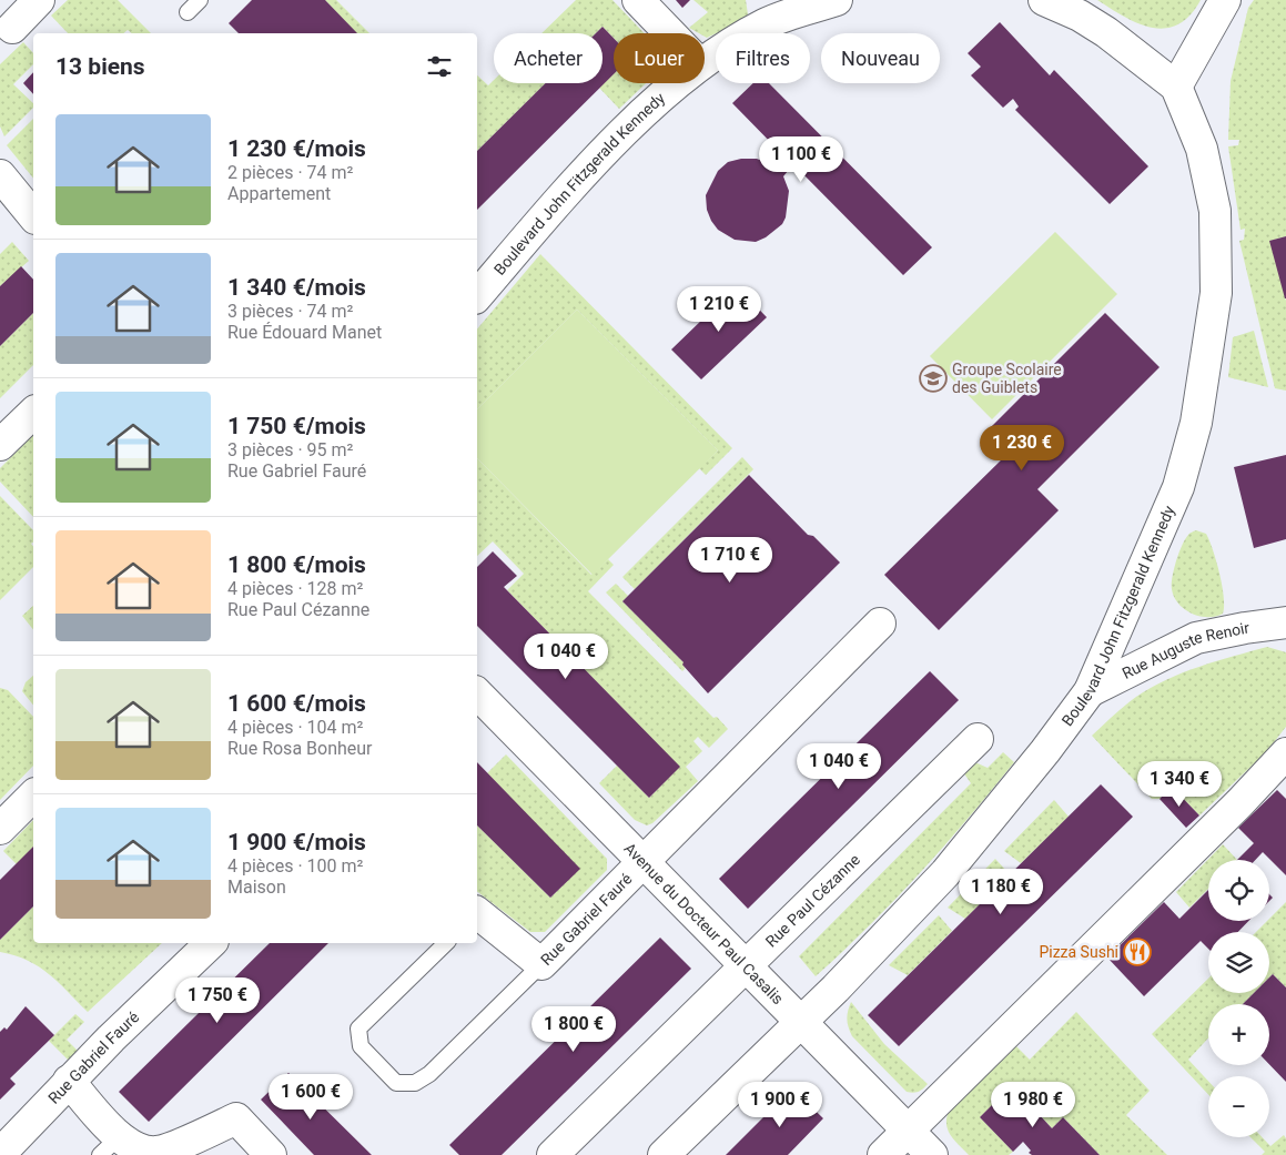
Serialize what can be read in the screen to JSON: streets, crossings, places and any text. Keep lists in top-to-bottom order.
{
  "streets": {
    "street": [
      "Boulevard John Fitzgerald Kennedy",
      "Rue Auguste Renoir",
      "Rue Paul Cézanne",
      "Rue Gabriel Fauré",
      "Avenue du Docteur Paul Casalis"
    ]
  },
  "crossings": [
    ["Boulevard John Fitzgerald Kennedy", "Rue Auguste Renoir"],
    ["Boulevard John Fitzgerald Kennedy", "Avenue du Docteur Paul Casalis"],
    ["Rue Paul Cézanne", "Avenue du Docteur Paul Casalis"],
    ["Rue Gabriel Fauré", "Avenue du Docteur Paul Casalis"]
  ],
  "places": {
    "school or university": ["Groupe Scolaire des Guiblets"],
    "restaurant": ["Pizza Sushi"]
  },
  "page": {
    "chip": [
      "Acheter",
      "Louer",
      "Filtres",
      "Nouveau"
    ],
    "heading": "13 biens",
    "list": [
      {
        "name": "1 230 €/mois",
        "note": "2 pièces · 74 m² · Appartement"
      },
      {
        "name": "1 340 €/mois",
        "note": "3 pièces · 74 m² · Rue Édouard Manet"
      },
      {
        "name": "1 750 €/mois",
        "note": "3 pièces · 95 m² · Rue Gabriel Fauré"
      },
      {
        "name": "1 800 €/mois",
        "note": "4 pièces · 128 m² · Rue Paul Cézanne"
      },
      {
        "name": "1 600 €/mois",
        "note": "4 pièces · 104 m² · Rue Rosa Bonheur"
      },
      {
        "name": "1 900 €/mois",
        "note": "4 pièces · 100 m² · Maison"
      }
    ],
    "price": [
      "1 100 €",
      "1 210 €",
      "1 230 €",
      "1 710 €",
      "1 040 €",
      "1 040 €",
      "1 340 €",
      "1 180 €",
      "1 750 €",
      "1 800 €",
      "1 600 €",
      "1 900 €",
      "1 980 €"
    ],
    "map_buttons": ["+", "−"]
  }
}
